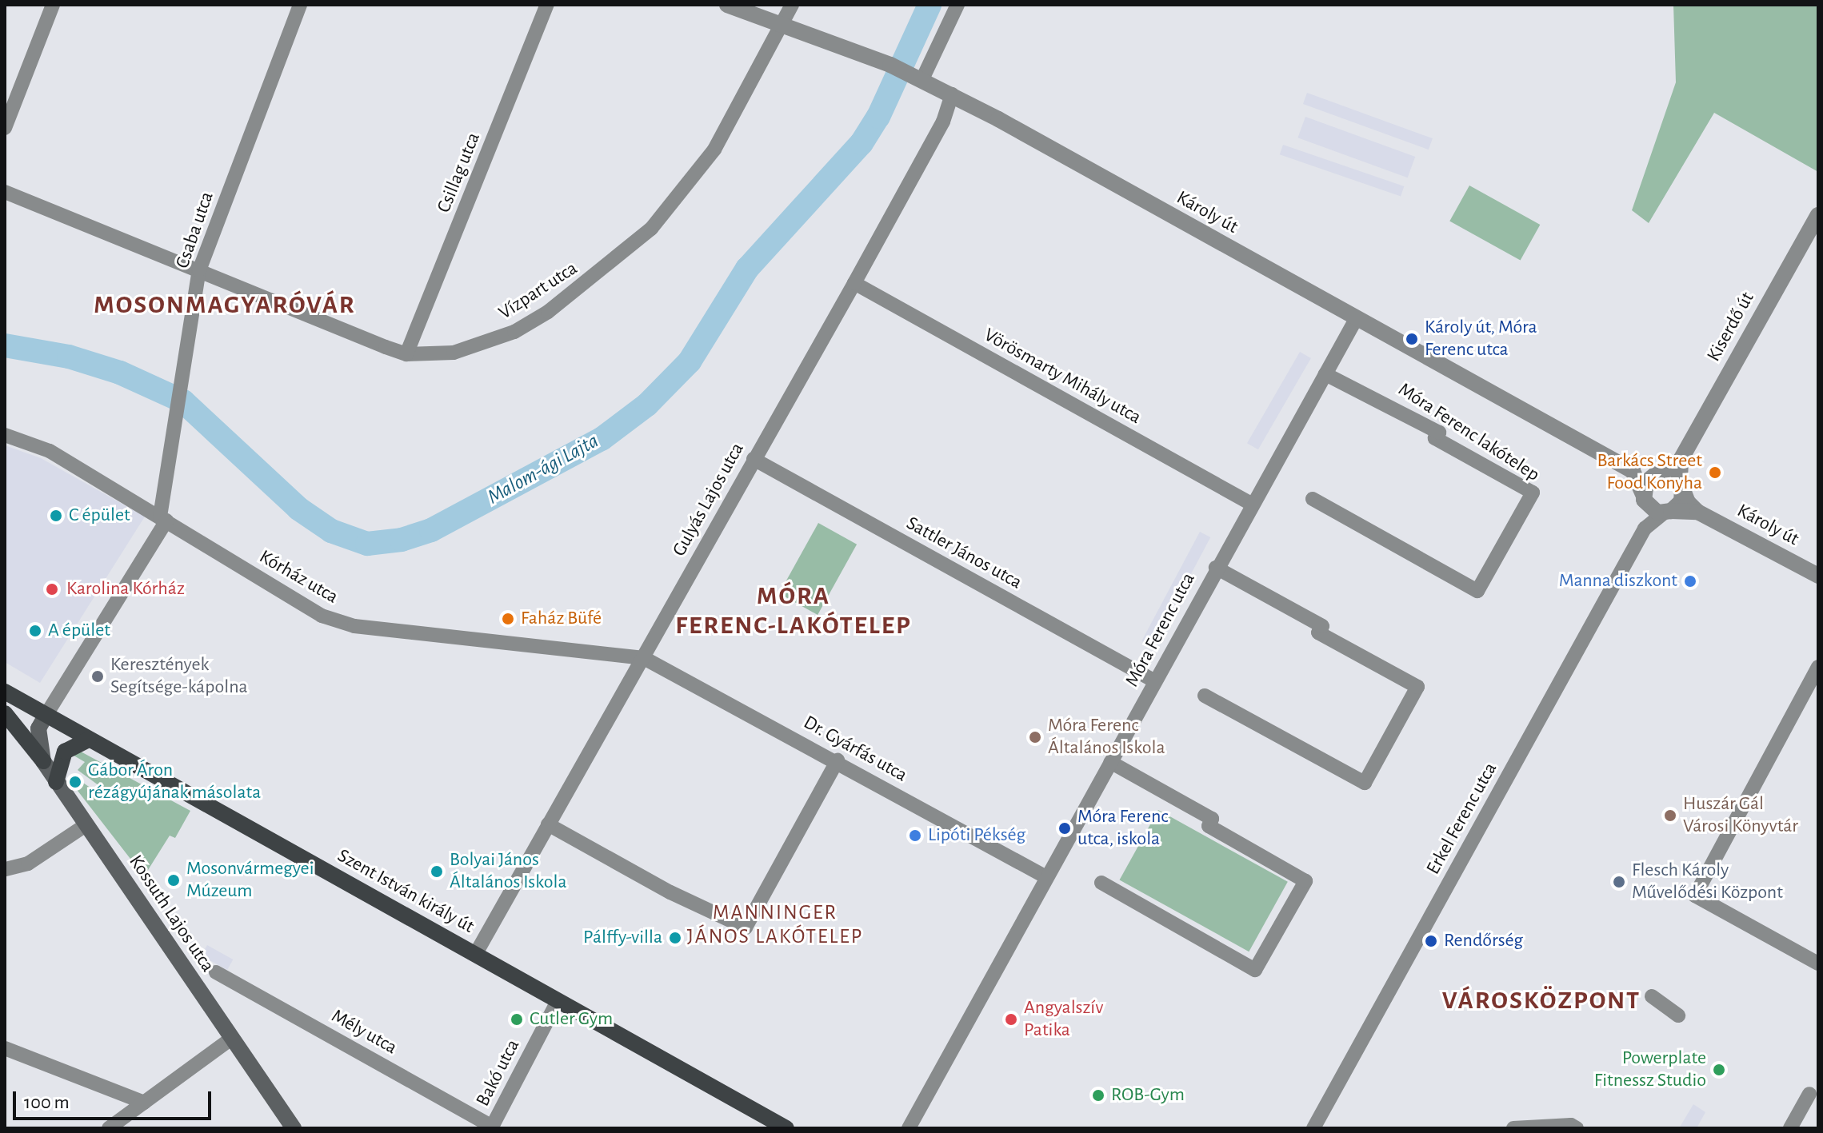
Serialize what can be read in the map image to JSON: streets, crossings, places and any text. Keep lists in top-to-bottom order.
{
  "streets": {
    "main road": ["Szent István király út", "Kossuth Lajos utca"],
    "street": [
      "Csillag utca",
      "Károly út",
      "Csaba utca",
      "Vízpart utca",
      "Kiserdő út",
      "Vörösmarty Mihály utca",
      "Móra Ferenc lakótelep",
      "Gulyás Lajos utca",
      "Sattler János utca",
      "Kórház utca",
      "Móra Ferenc utca",
      "Dr. Gyárfás utca",
      "Erkel Ferenc utca",
      "Mély utca",
      "Bakó utca"
    ]
  },
  "crossings": [
    ["Csillag utca", "Vízpart utca"],
    ["Károly út", "Vízpart utca"],
    ["Károly út", "Kiserdő út"],
    ["Károly út", "Gulyás Lajos utca"],
    ["Károly út", "Móra Ferenc utca"],
    ["Károly út", "Erkel Ferenc utca"],
    ["Csaba utca", "Vízpart utca"],
    ["Csaba utca", "Kórház utca"],
    ["Csaba utca", "Szent István király út"],
    ["Csaba utca", "Kossuth Lajos utca"],
    ["Kiserdő út", "Erkel Ferenc utca"],
    ["Vörösmarty Mihály utca", "Gulyás Lajos utca"],
    ["Vörösmarty Mihály utca", "Móra Ferenc utca"],
    ["Móra Ferenc lakótelep", "Móra Ferenc utca"],
    ["Gulyás Lajos utca", "Sattler János utca"],
    ["Gulyás Lajos utca", "Kórház utca"],
    ["Gulyás Lajos utca", "Dr. Gyárfás utca"],
    ["Gulyás Lajos utca", "Szent István király út"],
    ["Sattler János utca", "Móra Ferenc utca"],
    ["Kórház utca", "Dr. Gyárfás utca"],
    ["Móra Ferenc utca", "Dr. Gyárfás utca"],
    ["Szent István király út", "Kossuth Lajos utca"],
    ["Szent István király út", "Bakó utca"],
    ["Mély utca", "Bakó utca"]
  ],
  "districts": [
    "MOSONMAGYARÓVÁR",
    "MÓRA FERENC-LAKÓTELEP",
    "MANNINGER JÁNOS LAKÓTELEP",
    "VÁROSKÖZPONT"
  ],
  "water": ["Malom-ági Lajta"],
  "places": [
    "Károly út, Móra Ferenc utca",
    "Barkács Street Food Konyha",
    "C épület",
    "Manna diszkont",
    "Karolina Kórház",
    "Faház Büfé",
    "A épület",
    "Keresztények Segítsége-kápolna",
    "Móra Ferenc Általános Iskola",
    "Gábor Áron rézágyújának másolata",
    "Huszár Gál Városi Könyvtár",
    "Móra Ferenc utca, iskola",
    "Lipóti Pékség",
    "Bolyai János Általános Iskola",
    "Mosonvármegyei Múzeum",
    "Flesch Károly Művelődési Központ",
    "Pálffy-villa",
    "Rendőrség",
    "Cutler Gym",
    "Angyalszív Patika",
    "Powerplate Fitnessz Studio",
    "ROB-Gym"
  ],
  "scale_bar": "100 m"
}
